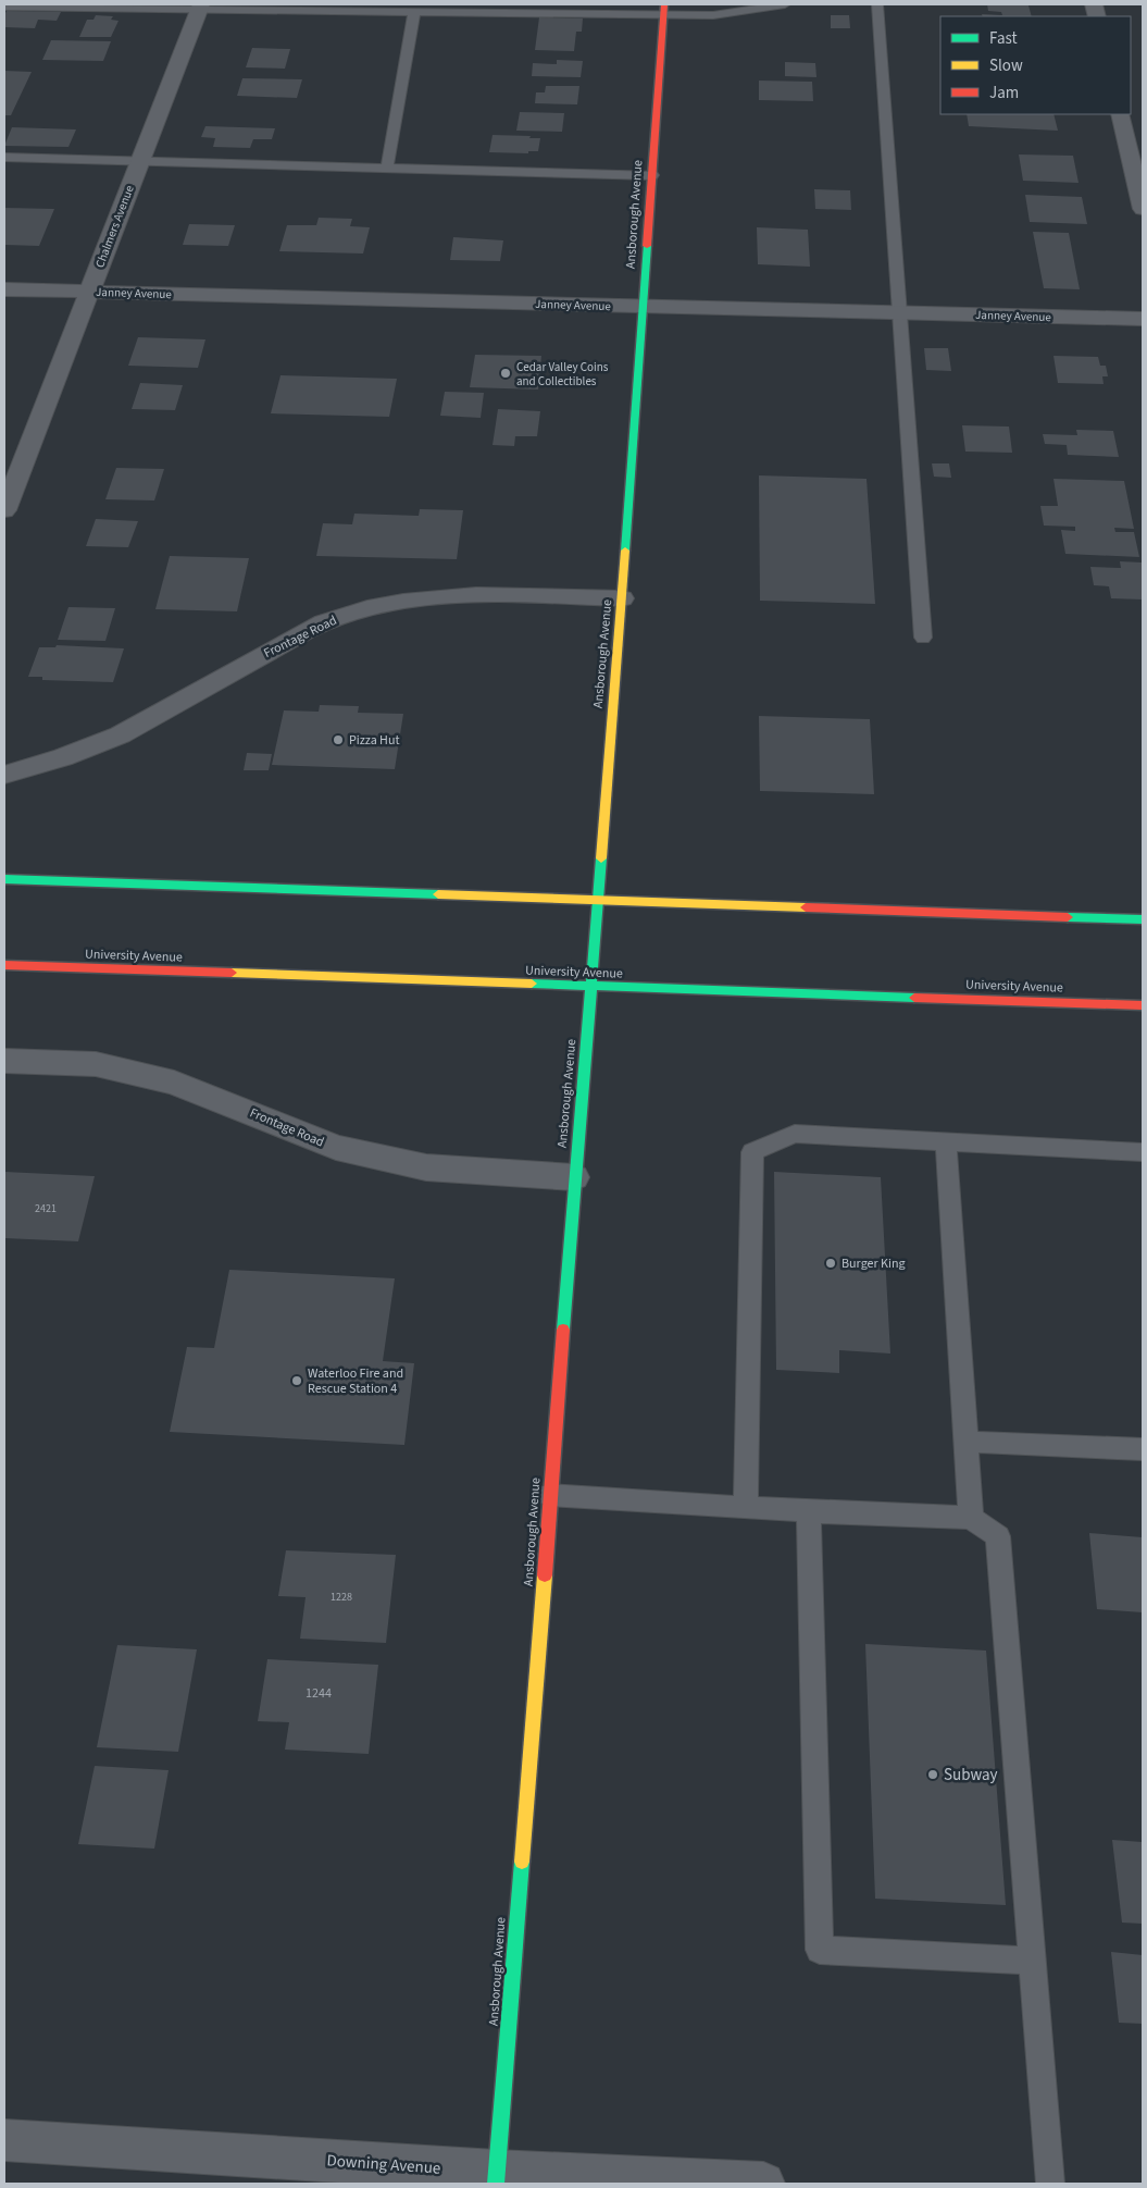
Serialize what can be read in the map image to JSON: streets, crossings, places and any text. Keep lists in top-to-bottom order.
{
  "streets": {
    "main road": ["Ansborough Avenue", "University Avenue"],
    "street": [
      "Chalmers Avenue",
      "Janney Avenue",
      "Frontage Road",
      "Downing Avenue"
    ]
  },
  "crossings": [
    ["Ansborough Avenue", "Janney Avenue"],
    ["Ansborough Avenue", "Frontage Road"],
    ["Ansborough Avenue", "University Avenue"],
    ["Ansborough Avenue", "Downing Avenue"],
    ["Chalmers Avenue", "Janney Avenue"]
  ],
  "places": [
    "Cedar Valley Coins and Collectibles",
    "Pizza Hut",
    "Burger King",
    "Waterloo Fire and Rescue Station 4",
    "Subway"
  ],
  "house_numbers": ["2421", "1228", "1244"],
  "legend": ["Fast", "Slow", "Jam"]
}
